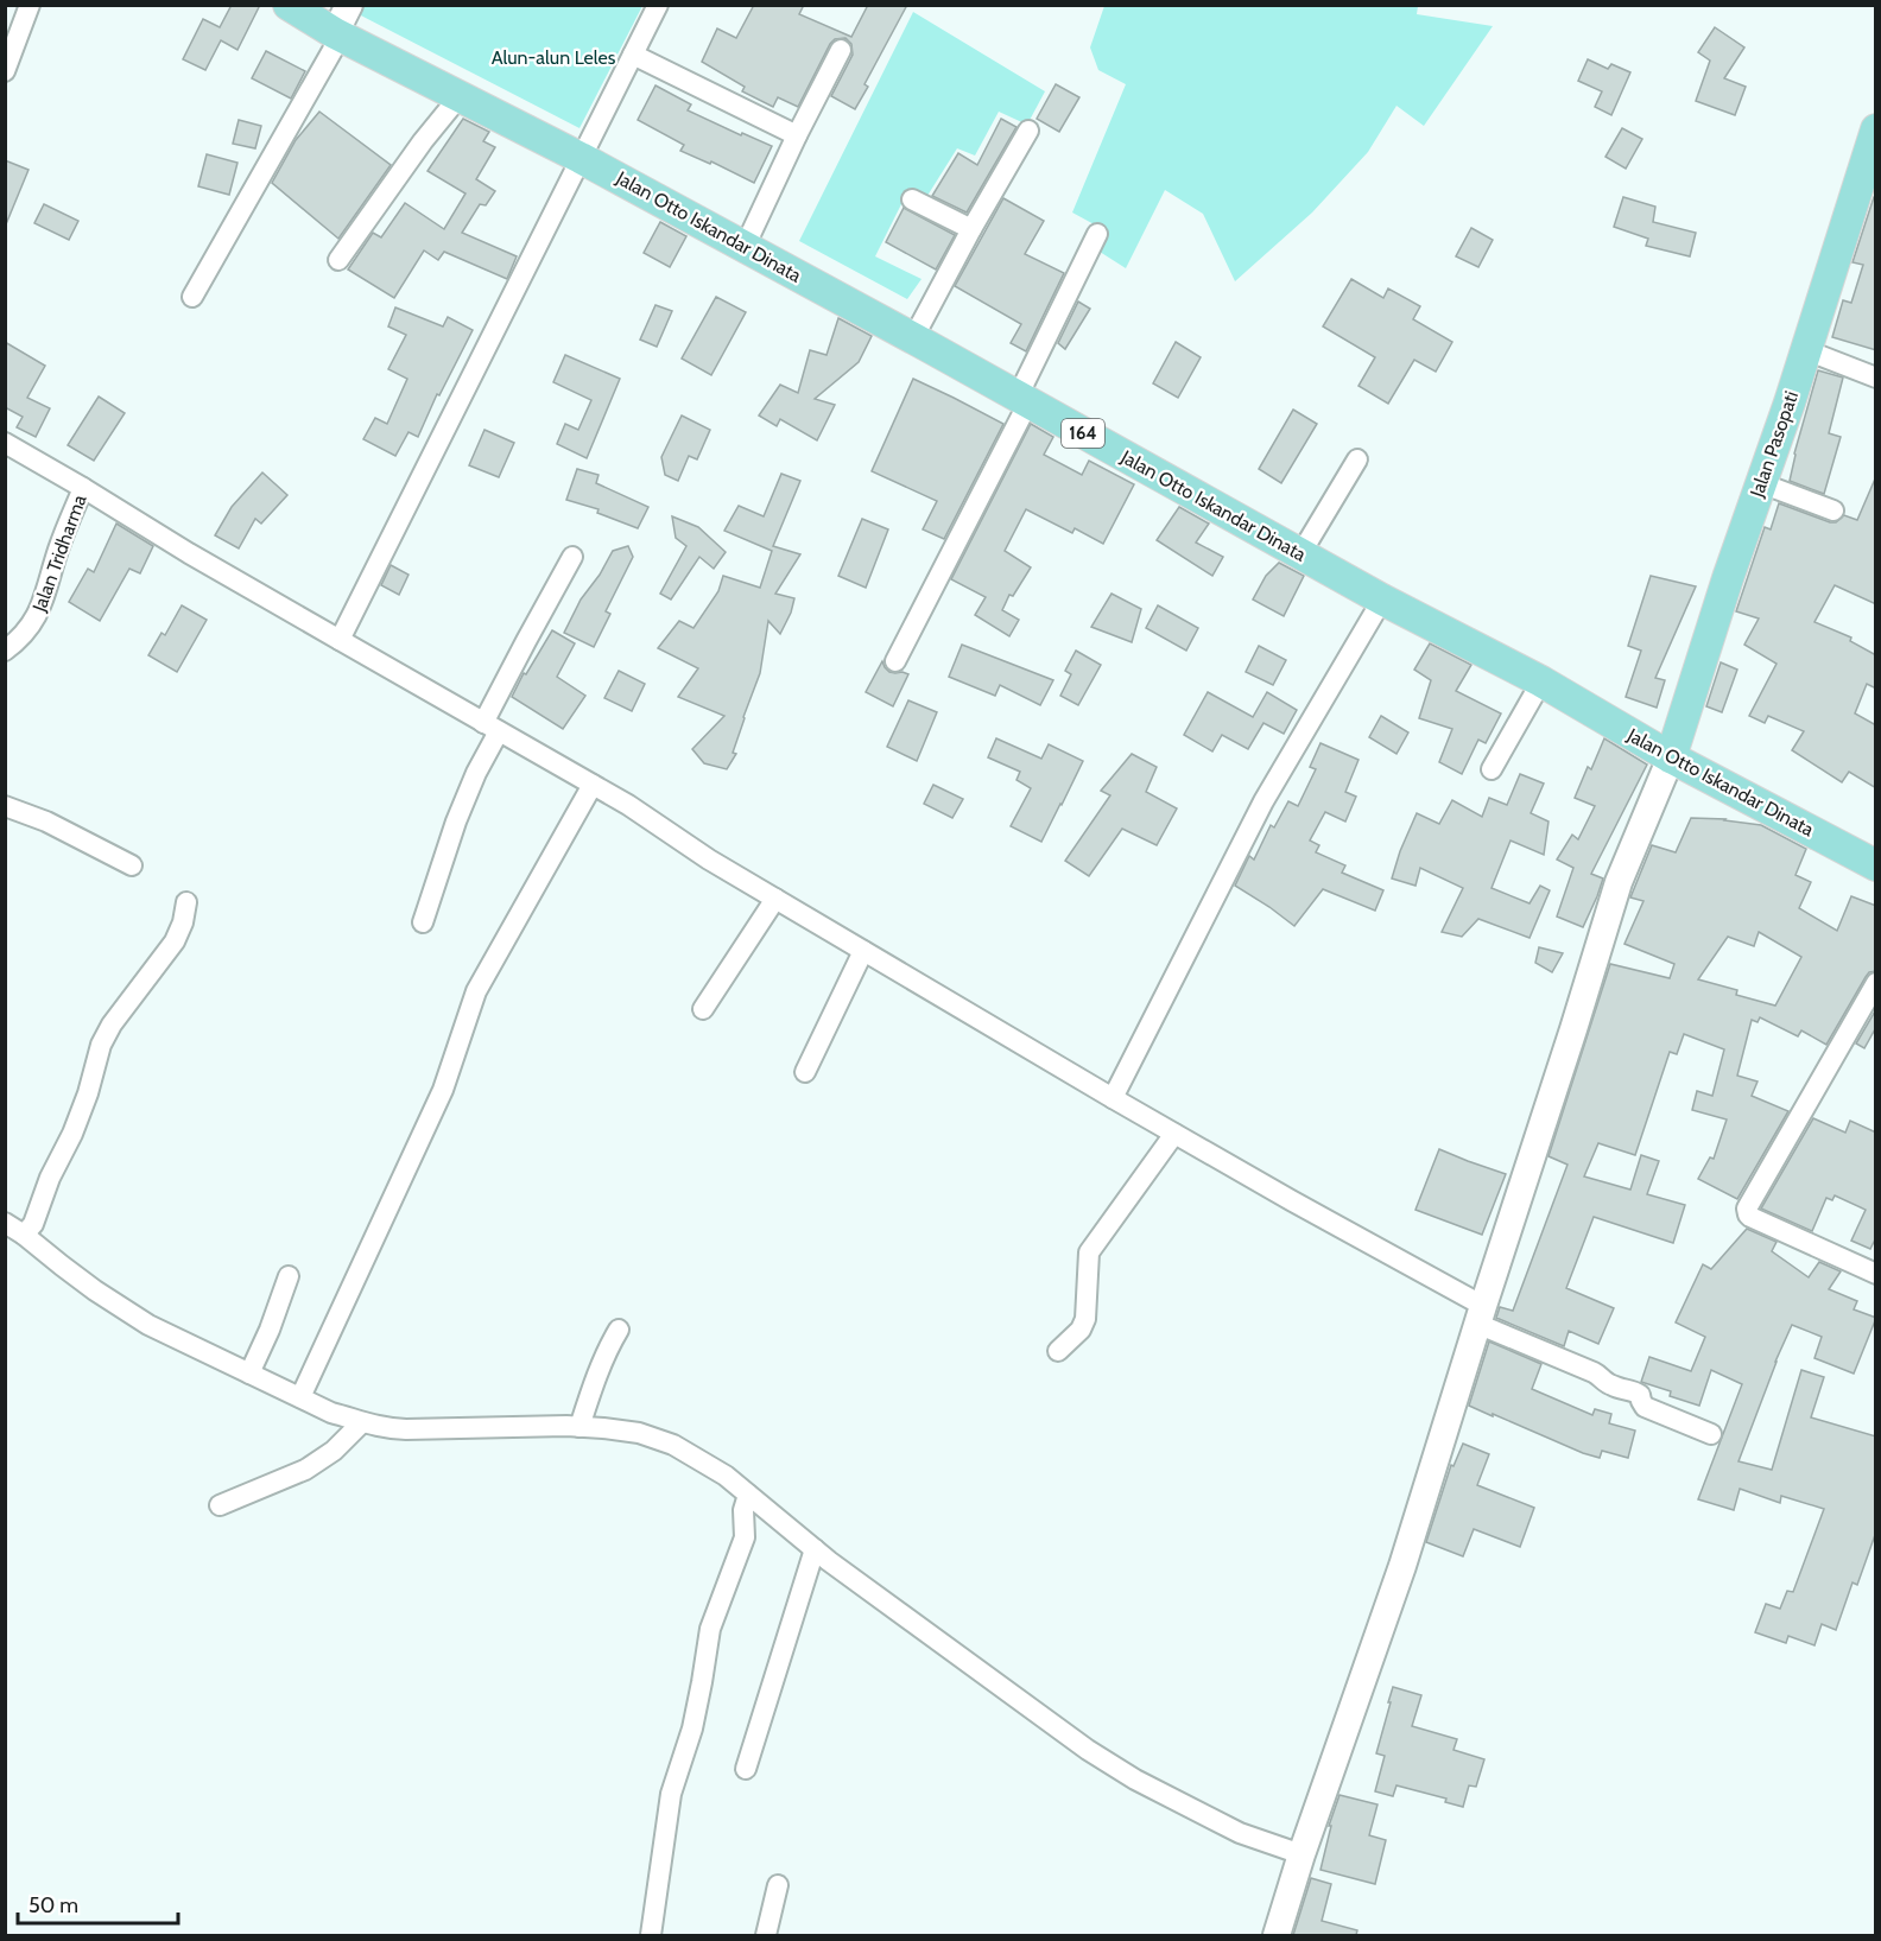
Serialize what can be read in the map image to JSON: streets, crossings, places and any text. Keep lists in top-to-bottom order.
{
  "streets": {
    "main road": ["Jalan Otto Iskandar Dinata", "164", "Jalan Pasopati"],
    "street": ["Jalan Tridharma"]
  },
  "crossings": [
    ["Jalan Otto Iskandar Dinata", "Jalan Pasopati"]
  ],
  "parks": ["Alun-alun Leles"],
  "scale_bar": "50 m"
}
